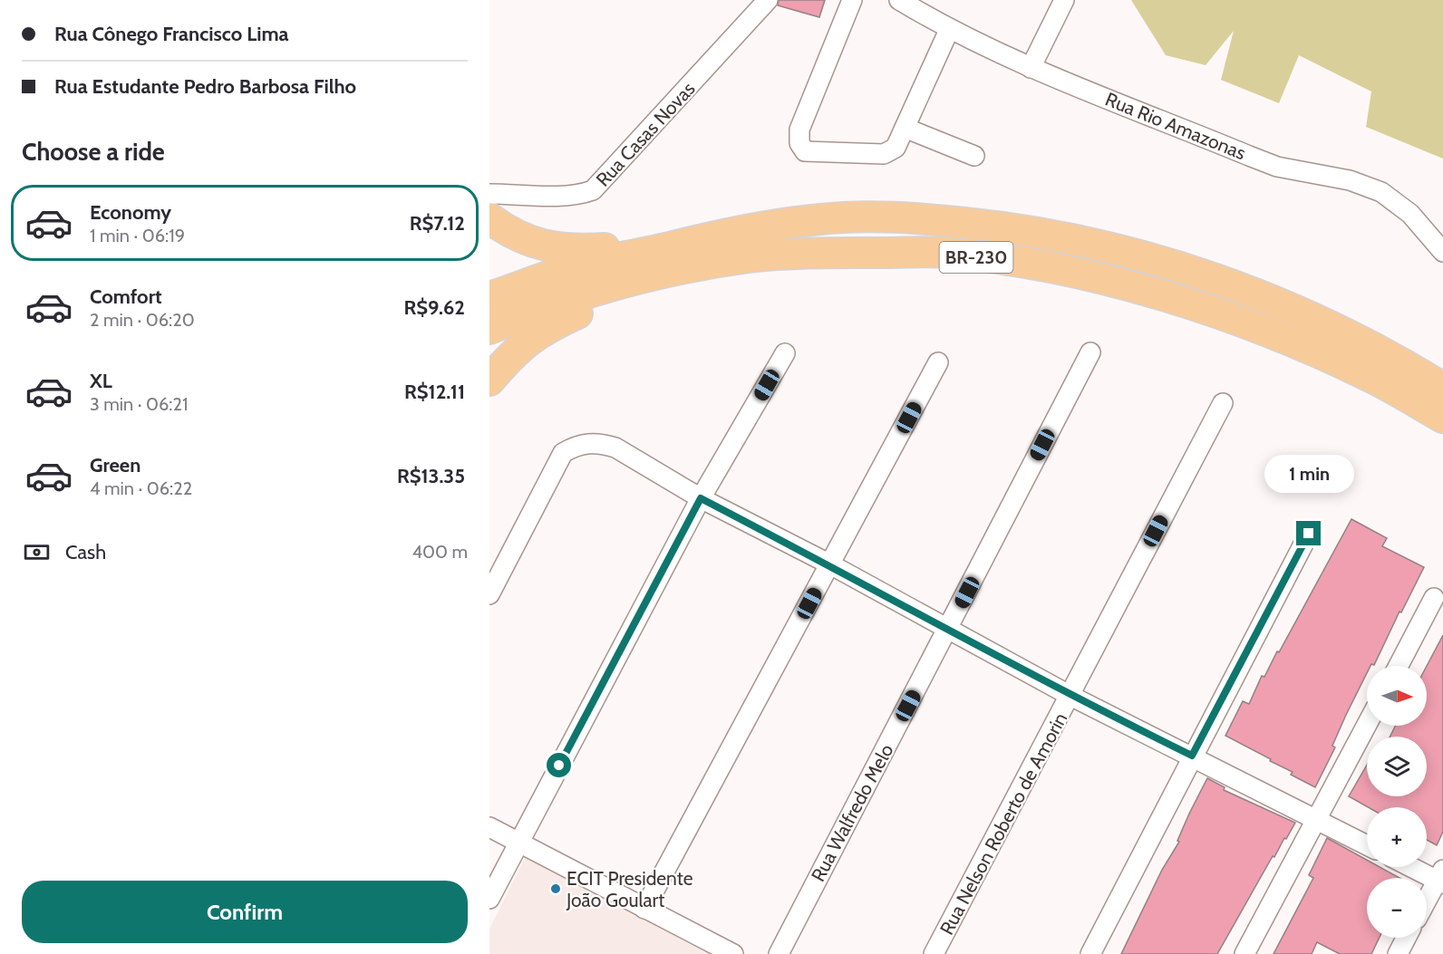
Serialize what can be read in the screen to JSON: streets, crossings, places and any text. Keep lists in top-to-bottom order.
{
  "streets": {
    "highway": ["BR-230"],
    "street": [
      "Rua Rio Amazonas",
      "Rua Casas Novas",
      "Rua Walfredo Melo",
      "Rua Nelson Roberto de Amorin"
    ]
  },
  "places": ["ECIT Presidente João Goulart"],
  "north": "right",
  "page": {
    "banner": ["Rua Cônego Francisco Lima", "Rua Estudante Pedro Barbosa Filho"],
    "heading": "Choose a ride",
    "list": [
      {
        "name": "Economy",
        "note": "1 min · 06:19",
        "value": "R$7.12"
      },
      {
        "name": "Comfort",
        "note": "2 min · 06:20",
        "value": "R$9.62"
      },
      {
        "name": "XL",
        "note": "3 min · 06:21",
        "value": "R$12.11"
      },
      {
        "name": "Green",
        "note": "4 min · 06:22",
        "value": "R$13.35"
      }
    ],
    "bubble": "1 min",
    "pay": ["Cash", "400 m"],
    "map_buttons": ["+", "−"],
    "buttons": "Confirm"
  }
}
